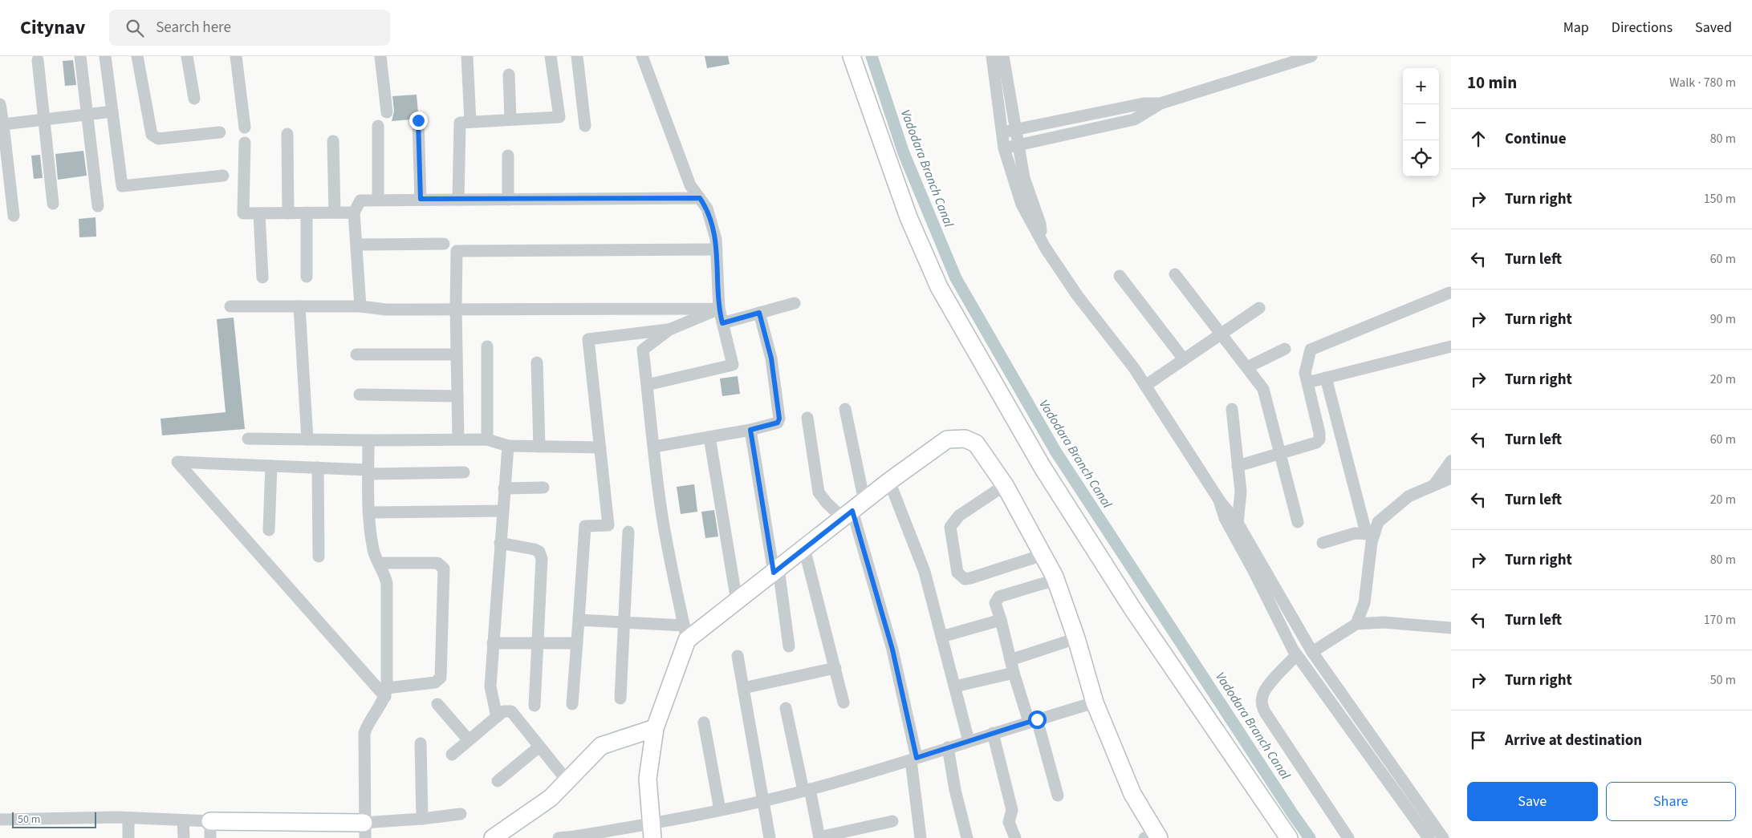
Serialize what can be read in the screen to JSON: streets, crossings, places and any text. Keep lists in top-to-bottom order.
{
  "water": ["Vadodara Branch Canal"],
  "scale_bar": "50 m",
  "page": {
    "header": "Citynav",
    "search": "Search here",
    "nav": ["Map", "Directions", "Saved"],
    "heading": ["10 min", "Walk · 780 m"],
    "map_buttons": ["+", "−"],
    "list": [
      ["Continue", "80 m"],
      ["Turn right", "150 m"],
      ["Turn left", "60 m"],
      ["Turn right", "90 m"],
      ["Turn right", "20 m"],
      ["Turn left", "60 m"],
      ["Turn left", "20 m"],
      ["Turn right", "80 m"],
      ["Turn left", "170 m"],
      ["Turn right", "50 m"],
      "Arrive at destination"
    ],
    "buttons": ["Save", "Share"],
    "scale": "50 m"
  }
}
